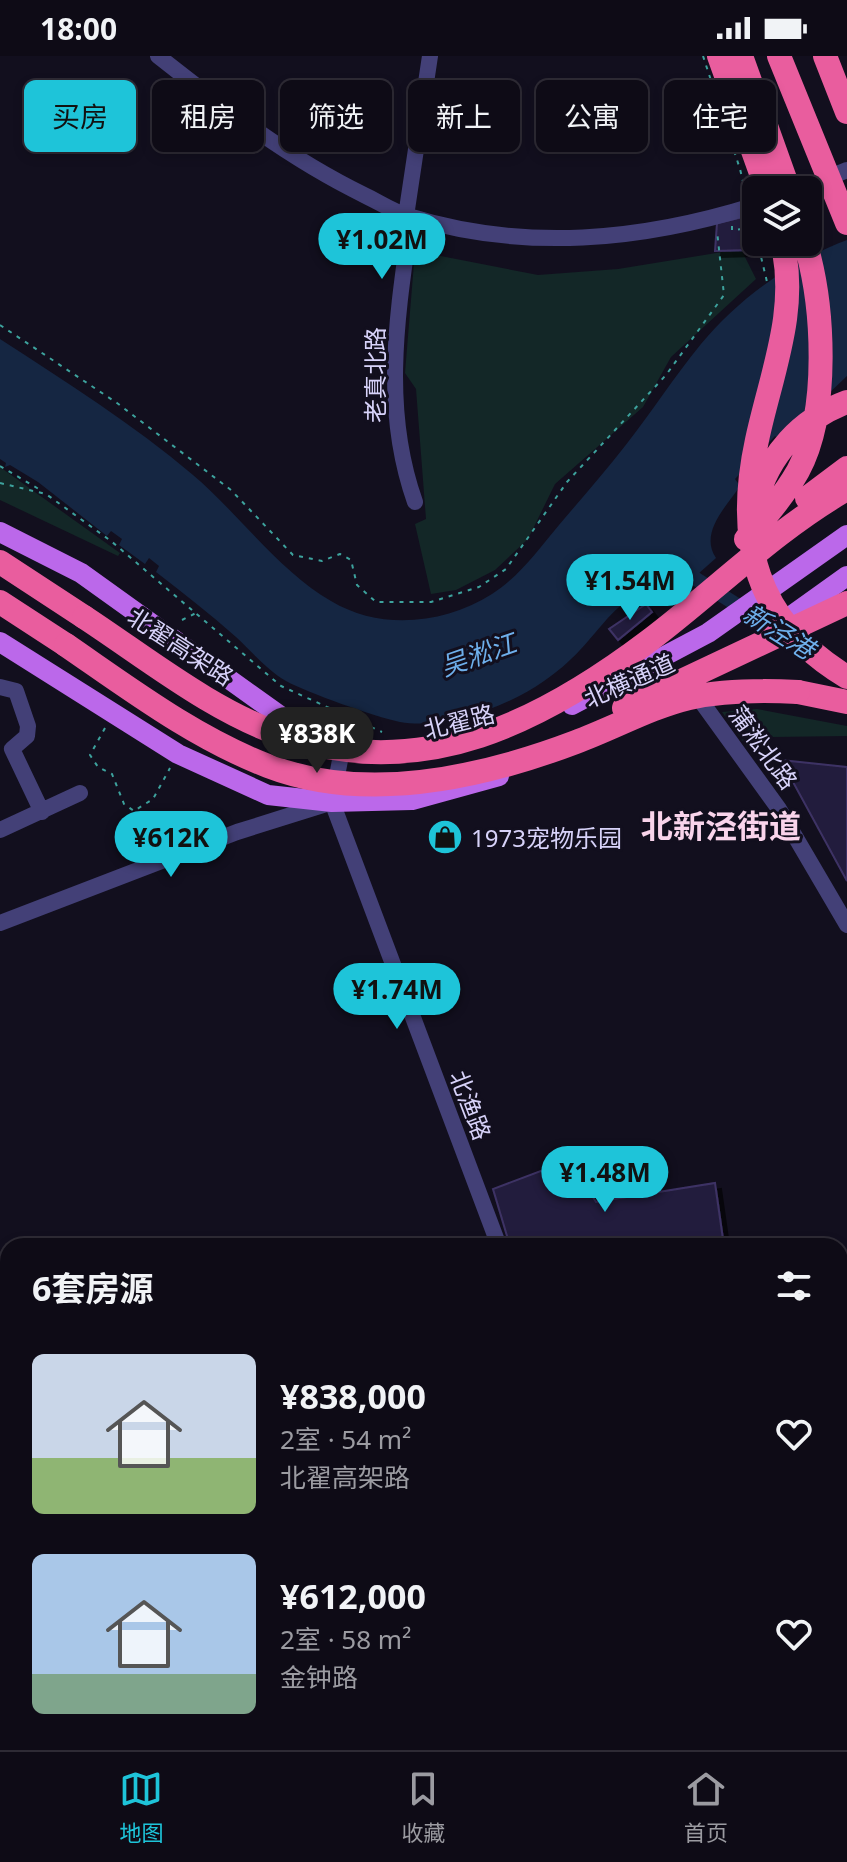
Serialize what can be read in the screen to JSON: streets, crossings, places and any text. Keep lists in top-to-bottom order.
{
  "streets": {
    "highway": ["北翟高架路", "北横通道"],
    "main road": ["北翟路"],
    "street": ["老真北路", "蒲淞北路", "北渔路"]
  },
  "crossings": [
    ["北翟高架路", "北横通道"]
  ],
  "districts": ["北新泾街道"],
  "water": ["新泾港", "吴淞江"],
  "places": {
    "shop": ["1973宠物乐园"]
  },
  "page": {
    "status": "18:00",
    "chip": [
      "买房",
      "租房",
      "筛选",
      "新上",
      "公寓",
      "住宅"
    ],
    "price": [
      "¥1.02M",
      "¥1.54M",
      "¥838K",
      "¥612K",
      "¥1.74M",
      "¥1.48M"
    ],
    "heading": "6套房源",
    "list": [
      {
        "name": "¥838,000",
        "note": "2室 · 54 m² · 北翟高架路"
      },
      {
        "name": "¥612,000",
        "note": "2室 · 58 m² · 金钟路"
      }
    ],
    "tabs": ["地图", "收藏", "首页"]
  }
}
